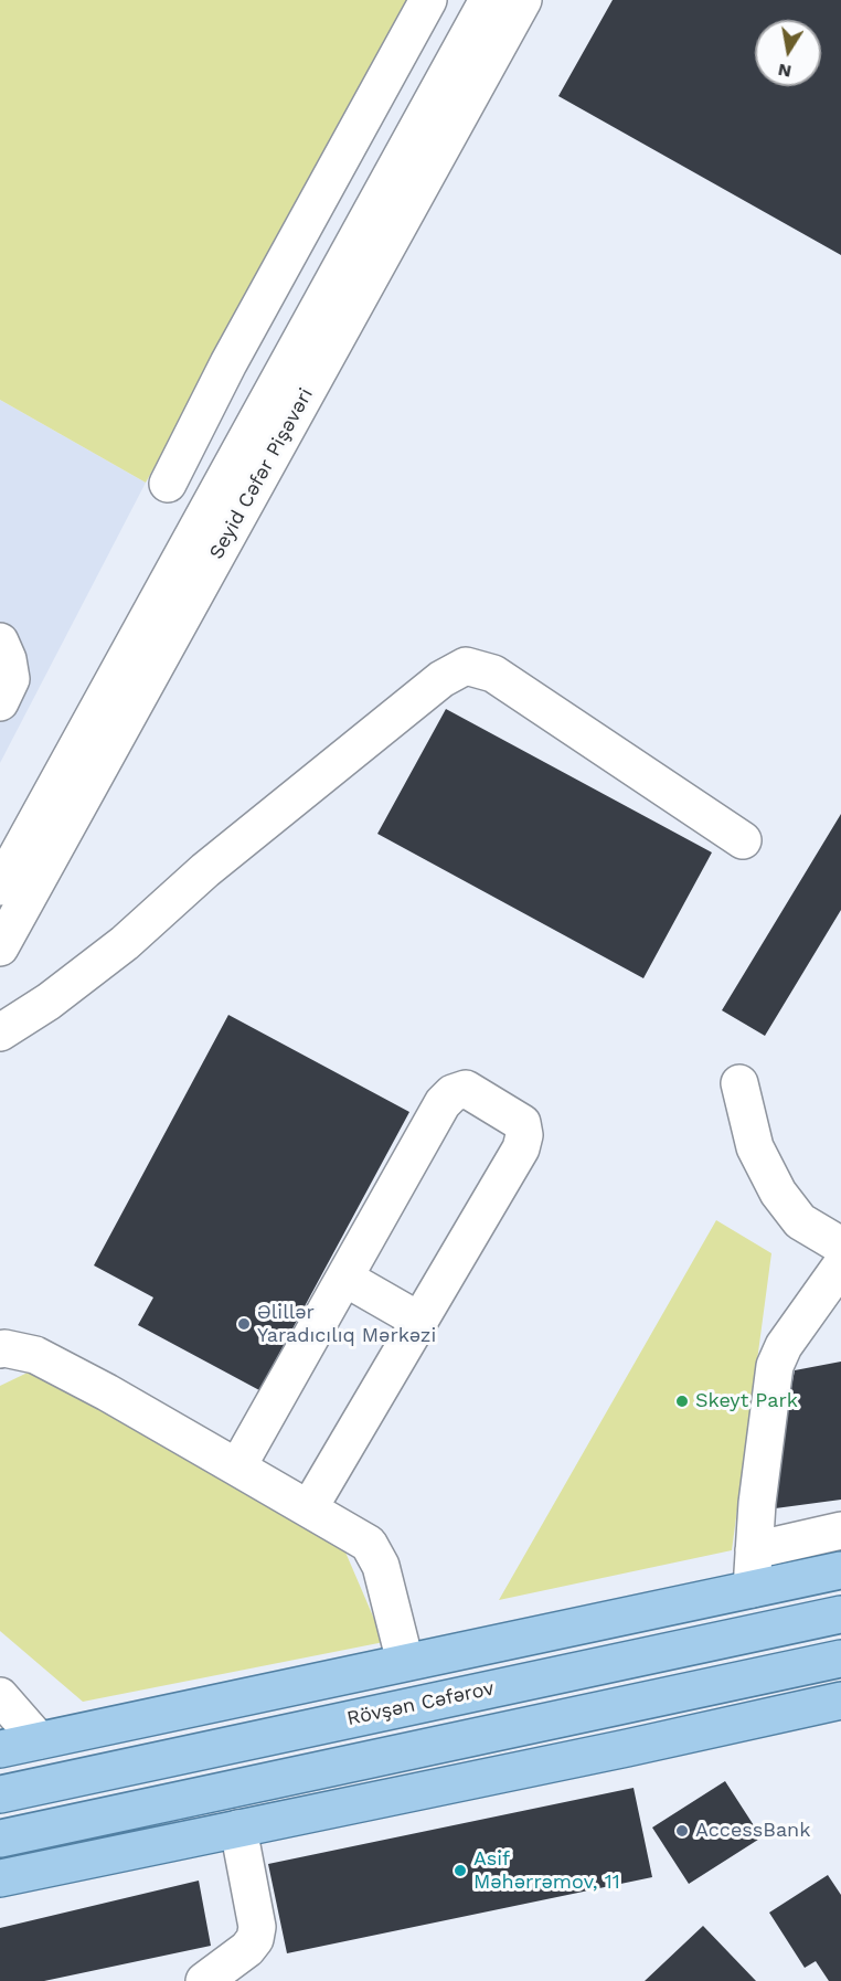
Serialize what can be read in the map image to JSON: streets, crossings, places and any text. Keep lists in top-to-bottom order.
{
  "streets": {
    "main road": ["Rövşən Cəfərov"],
    "street": ["Seyid Cəfər Pişəvəri"]
  },
  "places": [
    "Əlillər Yaradıcılıq Mərkəzi",
    "Skeyt Park",
    "AccessBank",
    "Asif Məhərrəmov, 11"
  ],
  "north": "bottom"
}
